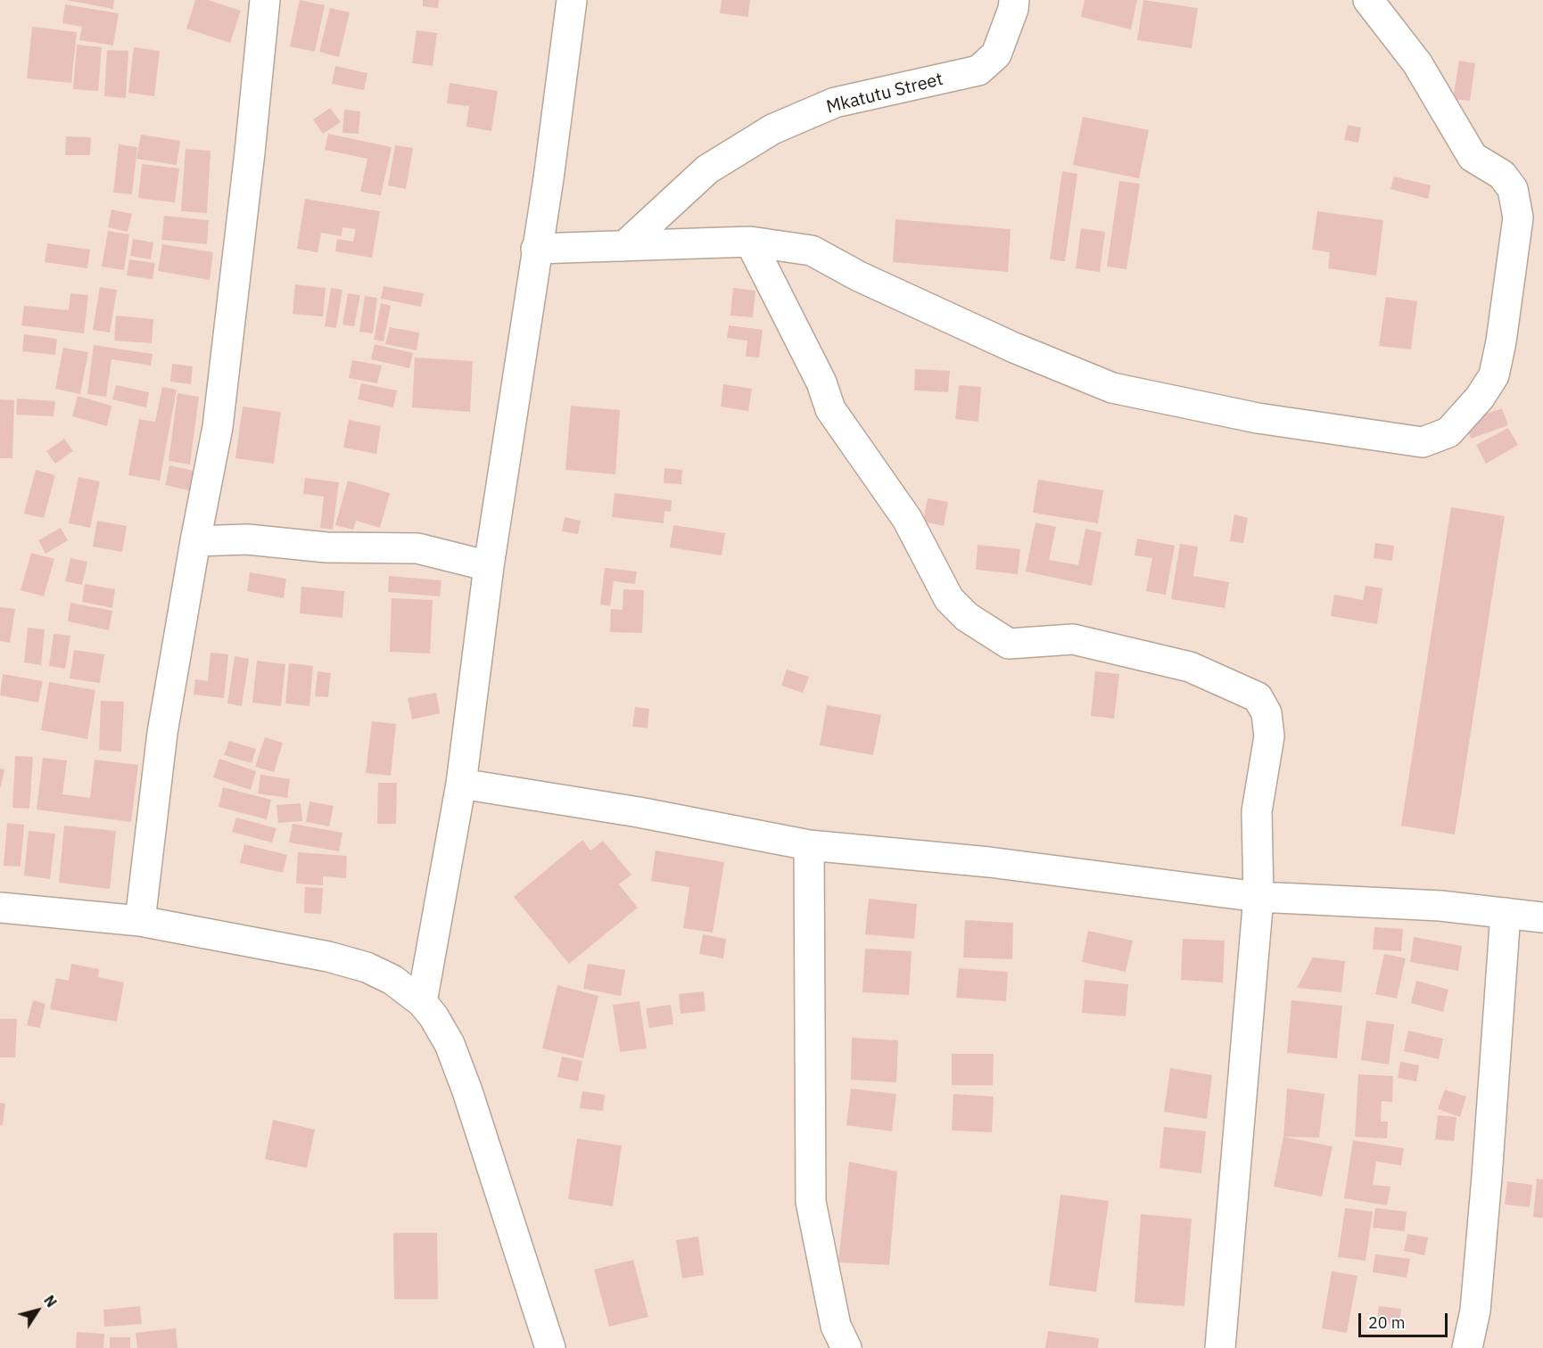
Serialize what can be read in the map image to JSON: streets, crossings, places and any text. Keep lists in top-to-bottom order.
{
  "streets": {
    "street": ["Mkatutu Street"]
  },
  "scale_bar": "20 m",
  "north": "top right"
}
